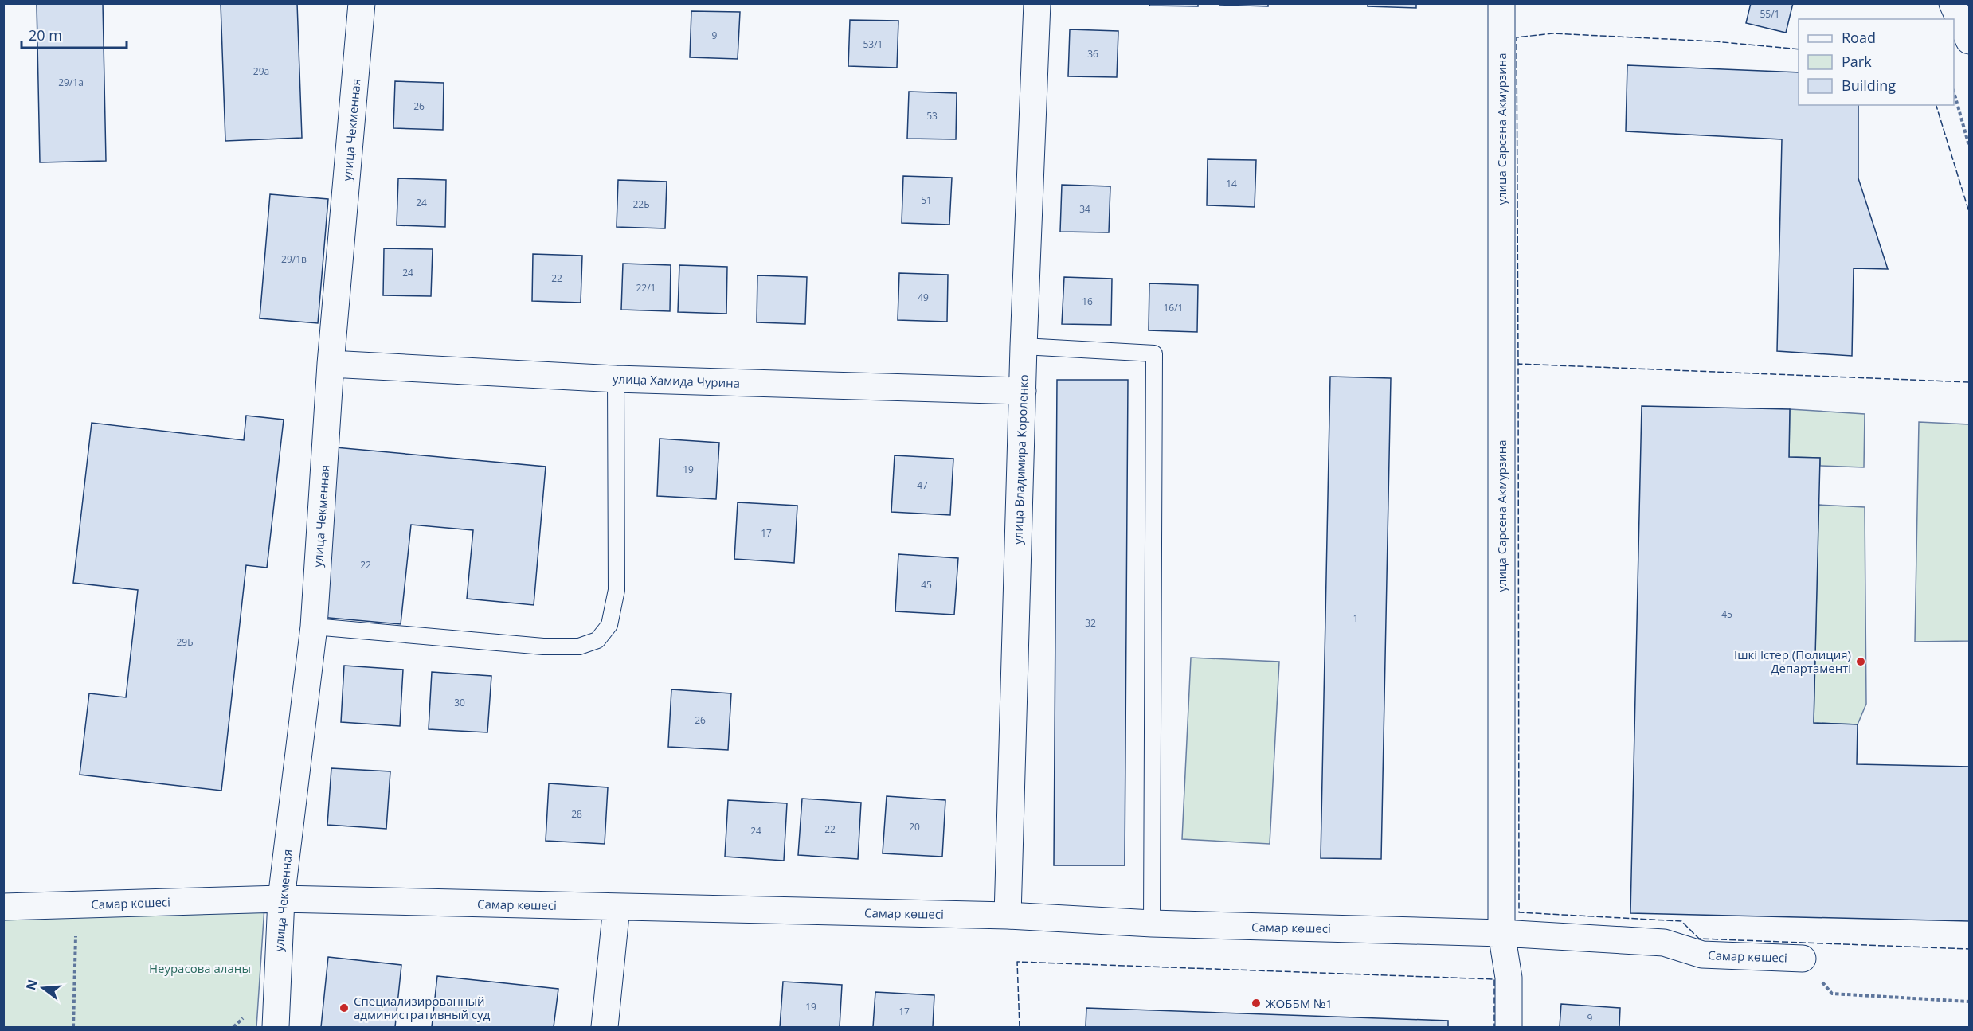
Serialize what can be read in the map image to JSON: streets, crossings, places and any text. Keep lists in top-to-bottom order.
{
  "streets": {
    "street": [
      "улица Сарсена Акмурзина",
      "улица Чекменная",
      "улица Хамида Чурина",
      "улица Владимира Короленко",
      "Самар көшесі"
    ]
  },
  "crossings": [
    ["улица Сарсена Акмурзина", "Самар көшесі"],
    ["улица Чекменная", "улица Хамида Чурина"],
    ["улица Чекменная", "Самар көшесі"],
    ["улица Хамида Чурина", "улица Владимира Короленко"],
    ["улица Владимира Короленко", "Самар көшесі"]
  ],
  "parks": ["Неурасова алаңы"],
  "places": ["Ішкі Істер (Полиция) Департаменті", "ЖОББМ №1", "Специализированный административный суд"],
  "house_numbers": [
    "55/1",
    "9",
    "53/1",
    "36",
    "29а",
    "29/1а",
    "26",
    "53",
    "14",
    "51",
    "24",
    "22Б",
    "34",
    "29/1в",
    "24",
    "22",
    "22/1",
    "49",
    "16",
    "16/1",
    "19",
    "47",
    "17",
    "22",
    "45",
    "45",
    "1",
    "32",
    "29Б",
    "30",
    "26",
    "28",
    "20",
    "22",
    "24",
    "19",
    "17",
    "9"
  ],
  "legend": ["Road", "Park", "Building"],
  "scale_bar": "20 m",
  "north": "left"
}
